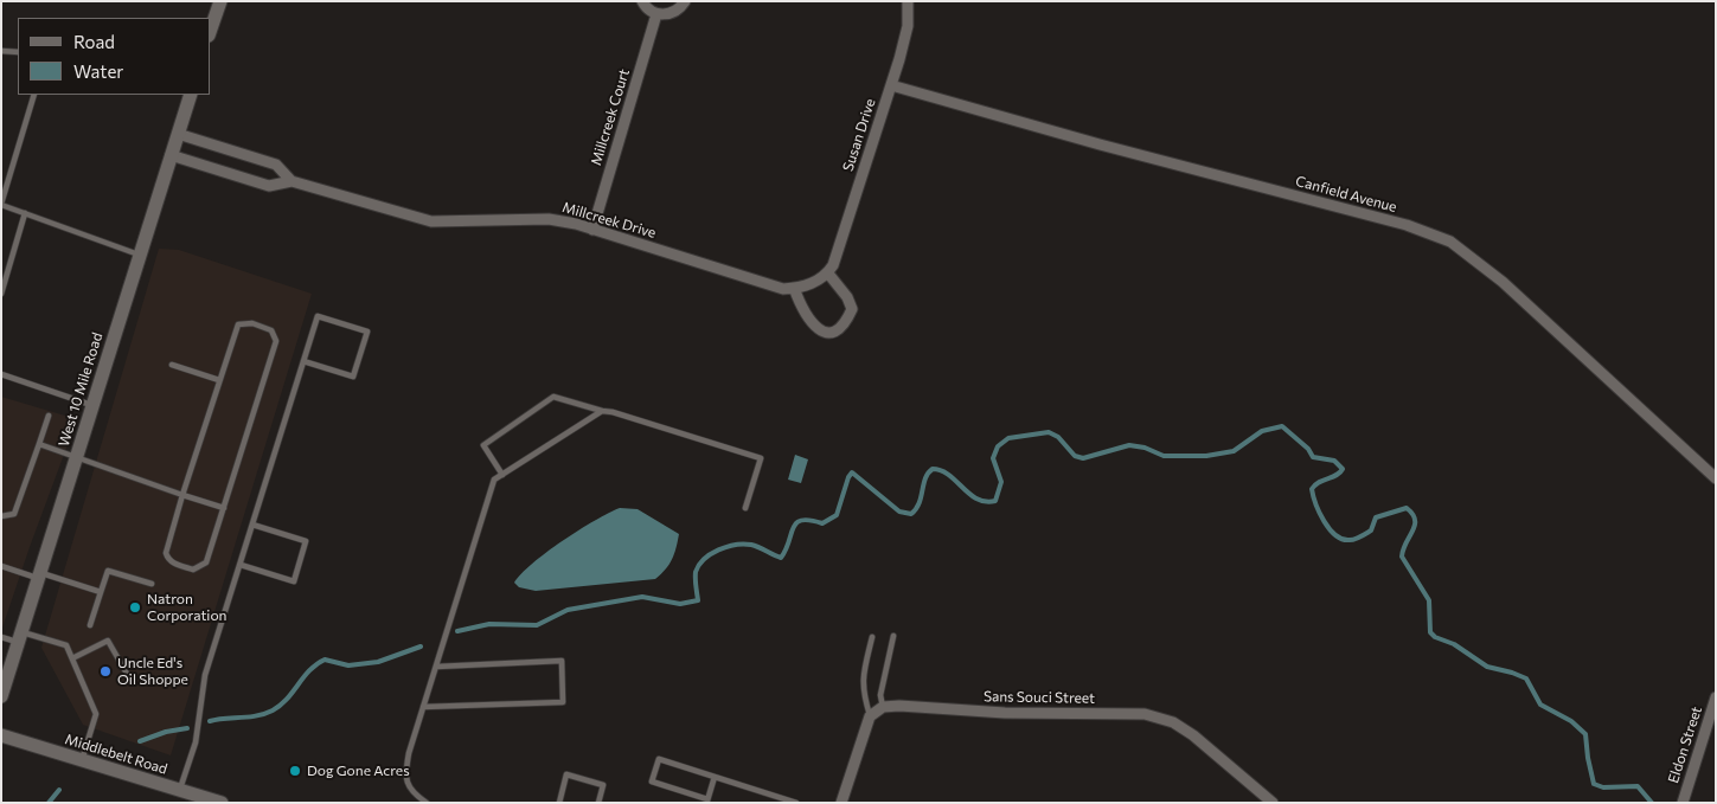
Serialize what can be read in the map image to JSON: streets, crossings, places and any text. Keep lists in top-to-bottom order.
{
  "streets": {
    "street": [
      "Millcreek Court",
      "Susan Drive",
      "Canfield Avenue",
      "Millcreek Drive",
      "West 10 Mile Road",
      "Sans Souci Street",
      "Eldon Street",
      "Middlebelt Road"
    ]
  },
  "crossings": [
    ["Millcreek Court", "Millcreek Drive"],
    ["Susan Drive", "Canfield Avenue"],
    ["Susan Drive", "Millcreek Drive"],
    ["Millcreek Drive", "West 10 Mile Road"]
  ],
  "places": ["Natron Corporation", "Uncle Ed's Oil Shoppe", "Dog Gone Acres"],
  "legend": ["Road", "Water"]
}
